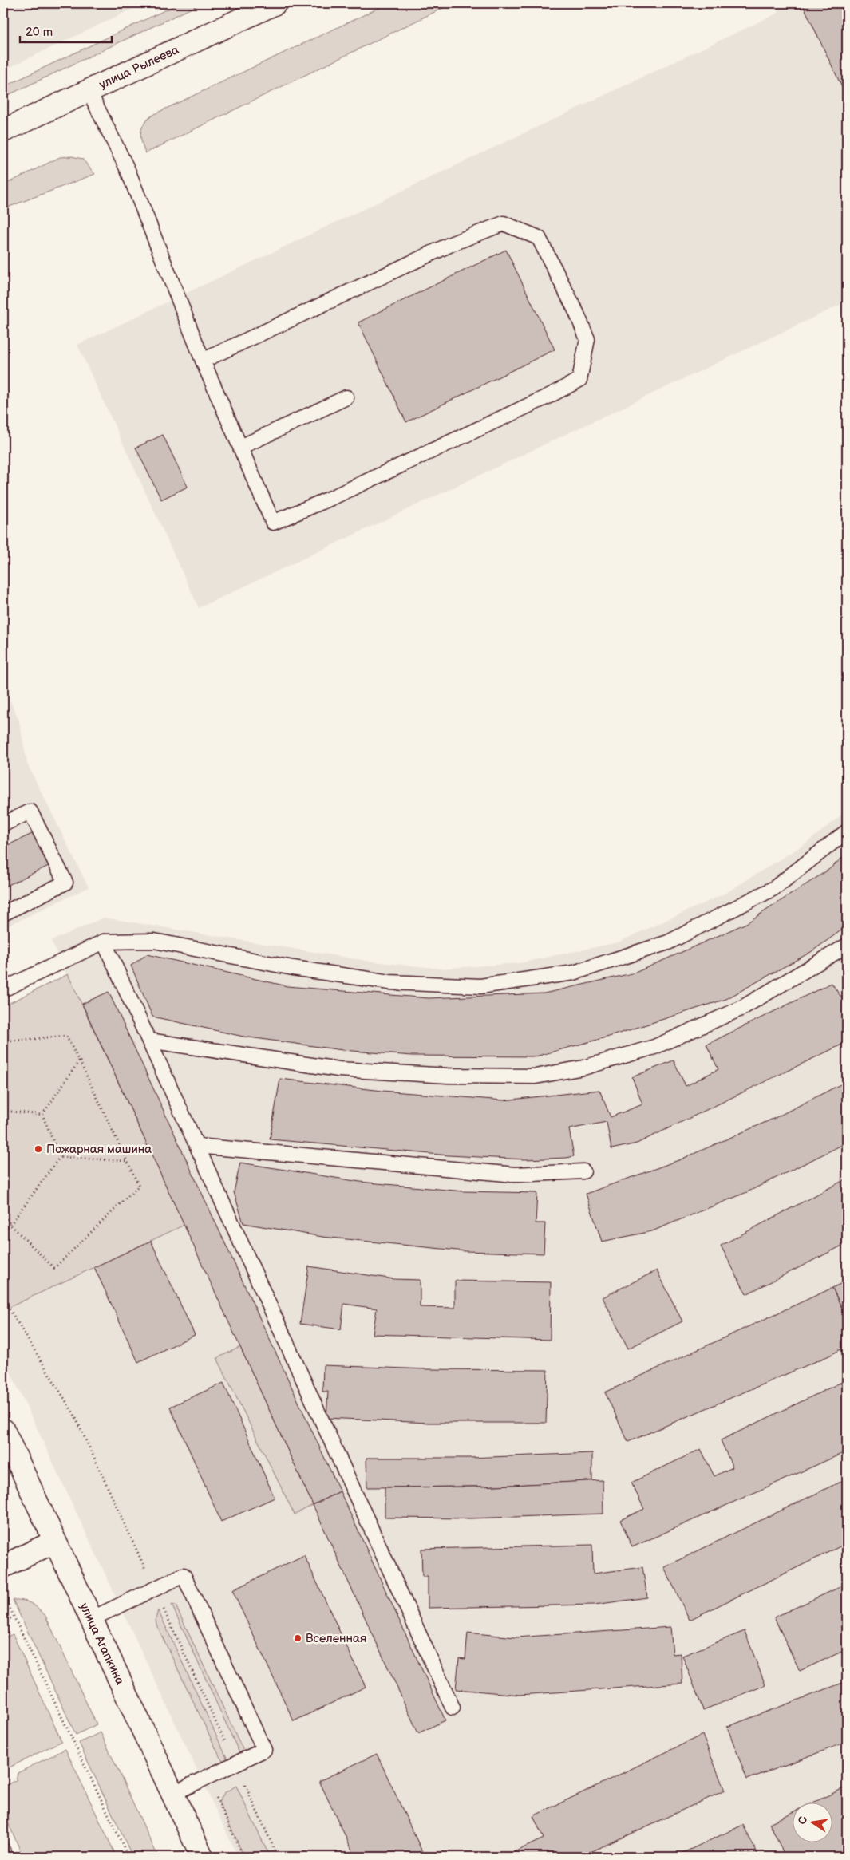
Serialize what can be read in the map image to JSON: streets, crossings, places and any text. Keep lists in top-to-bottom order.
{
  "streets": {
    "main road": ["улица Рылеева", "улица Агапкина"]
  },
  "places": ["Пожарная машина", "Вселенная"],
  "scale_bar": "20 m",
  "north": "left"
}
